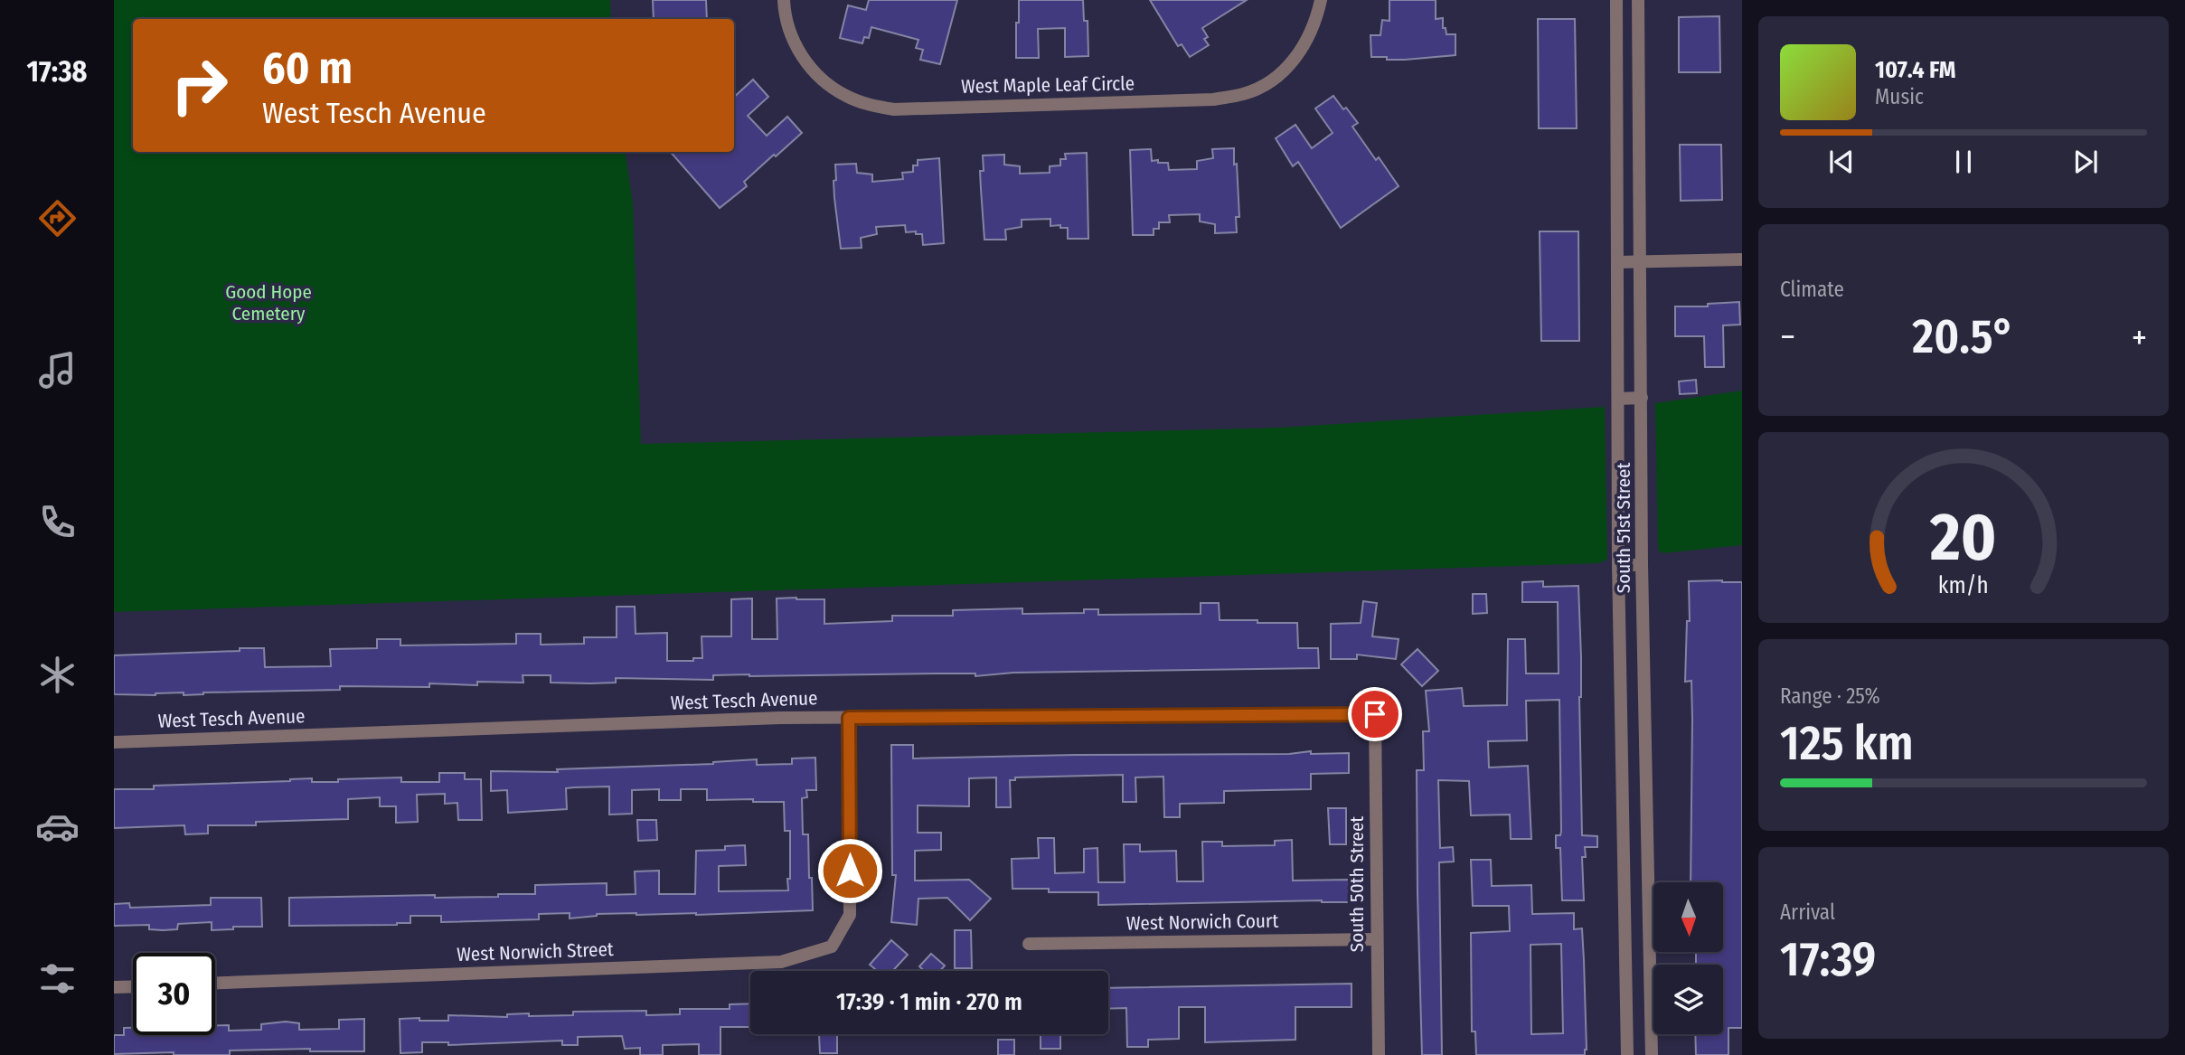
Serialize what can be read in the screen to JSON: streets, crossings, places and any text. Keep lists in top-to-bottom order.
{
  "streets": {
    "street": [
      "West Maple Leaf Circle",
      "South 51st Street",
      "West Tesch Avenue",
      "South 50th Street",
      "West Norwich Court",
      "West Norwich Street"
    ]
  },
  "crossings": [
    ["West Tesch Avenue", "South 50th Street"],
    ["West Tesch Avenue", "West Norwich Street"],
    ["South 50th Street", "West Norwich Court"]
  ],
  "parks": ["Good Hope Cemetery"],
  "north": "bottom",
  "page": {
    "tabs": "17:38",
    "turn": ["60 m", "West Tesch Avenue"],
    "song": ["107.4 FM", "Music"],
    "tile": [
      "Climate",
      ["Range · 25%", "125 km"],
      ["Arrival", "17:39"]
    ],
    "heat": ["−", "20.5°", "+"],
    "limit": "30",
    "trip": "17:39 · 1 min · 270 m",
    "gauge": ["20", "km/h"]
  }
}
